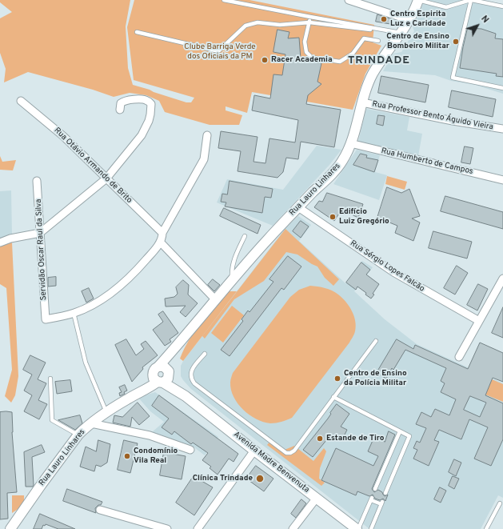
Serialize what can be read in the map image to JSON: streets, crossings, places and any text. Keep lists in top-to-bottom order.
{
  "streets": {
    "main road": ["Rua Lauro Linhares", "Avenida Madre Benvenuta"],
    "street": [
      "Rua Professor Bento Águido Vieira",
      "Rua Humberto de Campos",
      "Rua Otávio Armando de Brito",
      "Servidão Oscar Raul da Silva",
      "Rua Sérgio Lopes Falcão"
    ]
  },
  "crossings": [
    ["Rua Professor Bento Águido Vieira", "Rua Lauro Linhares"],
    ["Rua Humberto de Campos", "Rua Lauro Linhares"],
    ["Rua Lauro Linhares", "Rua Sérgio Lopes Falcão"],
    ["Rua Lauro Linhares", "Avenida Madre Benvenuta"]
  ],
  "districts": ["TRINDADE"],
  "parks": ["Clube Barriga Verde dos Oficiais da PM"],
  "places": [
    "Centro Espirita Luz e Caridade",
    "Centro de Ensino Bombeiro Militar",
    "Racer Academia",
    "Edifício Luiz Gregório",
    "Centro de Ensino da Polícia Militar",
    "Estande de Tiro",
    "Condomínio Vila Real",
    "Clínica Trindade"
  ],
  "north": "top right"
}
